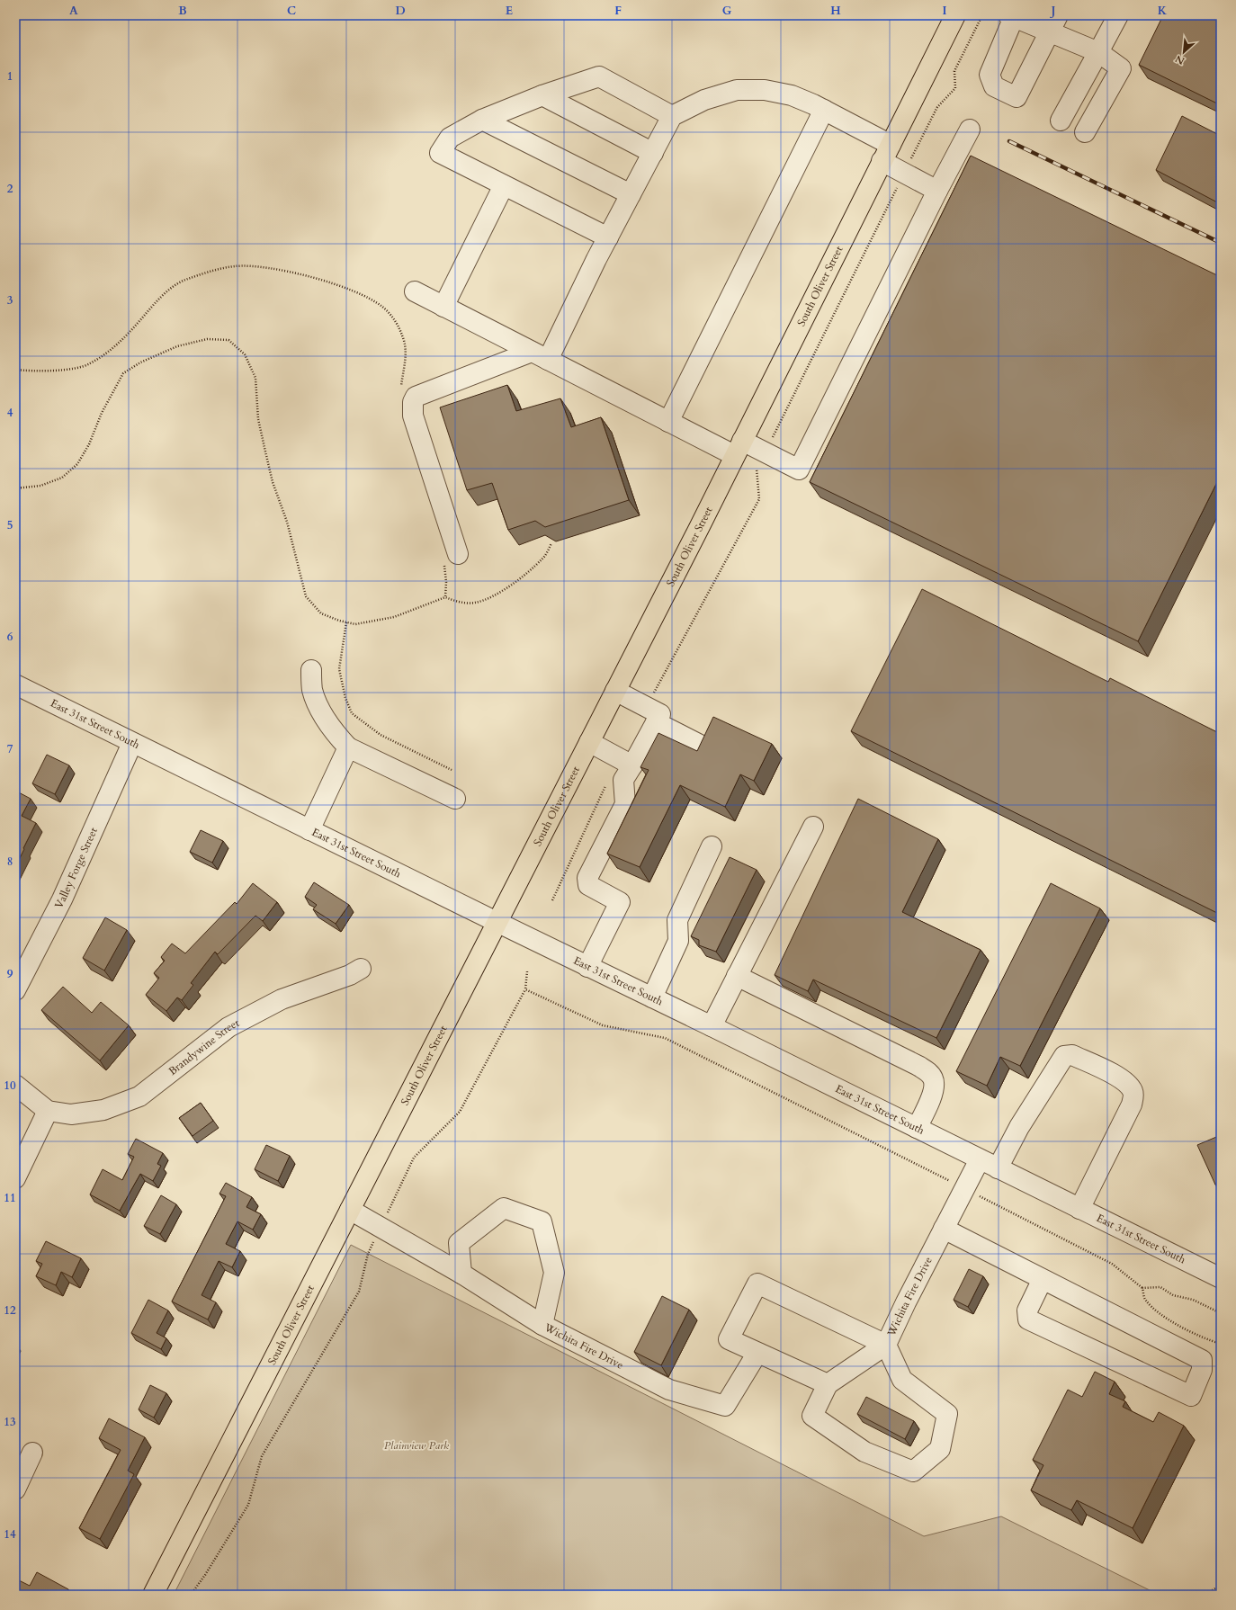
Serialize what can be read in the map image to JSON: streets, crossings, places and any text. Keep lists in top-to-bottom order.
{
  "streets": {
    "main road": ["South Oliver Street"],
    "street": [
      "East 31st Street South",
      "Valley Forge Street",
      "Brandywine Street",
      "Wichita Fire Drive"
    ]
  },
  "crossings": [
    ["South Oliver Street", "East 31st Street South"],
    ["East 31st Street South", "Valley Forge Street"],
    ["East 31st Street South", "Wichita Fire Drive"]
  ],
  "parks": ["Plainview Park"],
  "north": "bottom left",
  "grid": {
    "columns": [
      "A",
      "B",
      "C",
      "D",
      "E",
      "F",
      "G",
      "H",
      "I",
      "J",
      "K"
    ],
    "rows": [
      "1",
      "2",
      "3",
      "4",
      "5",
      "6",
      "7",
      "8",
      "9",
      "10",
      "11",
      "12",
      "13",
      "14"
    ]
  }
}
